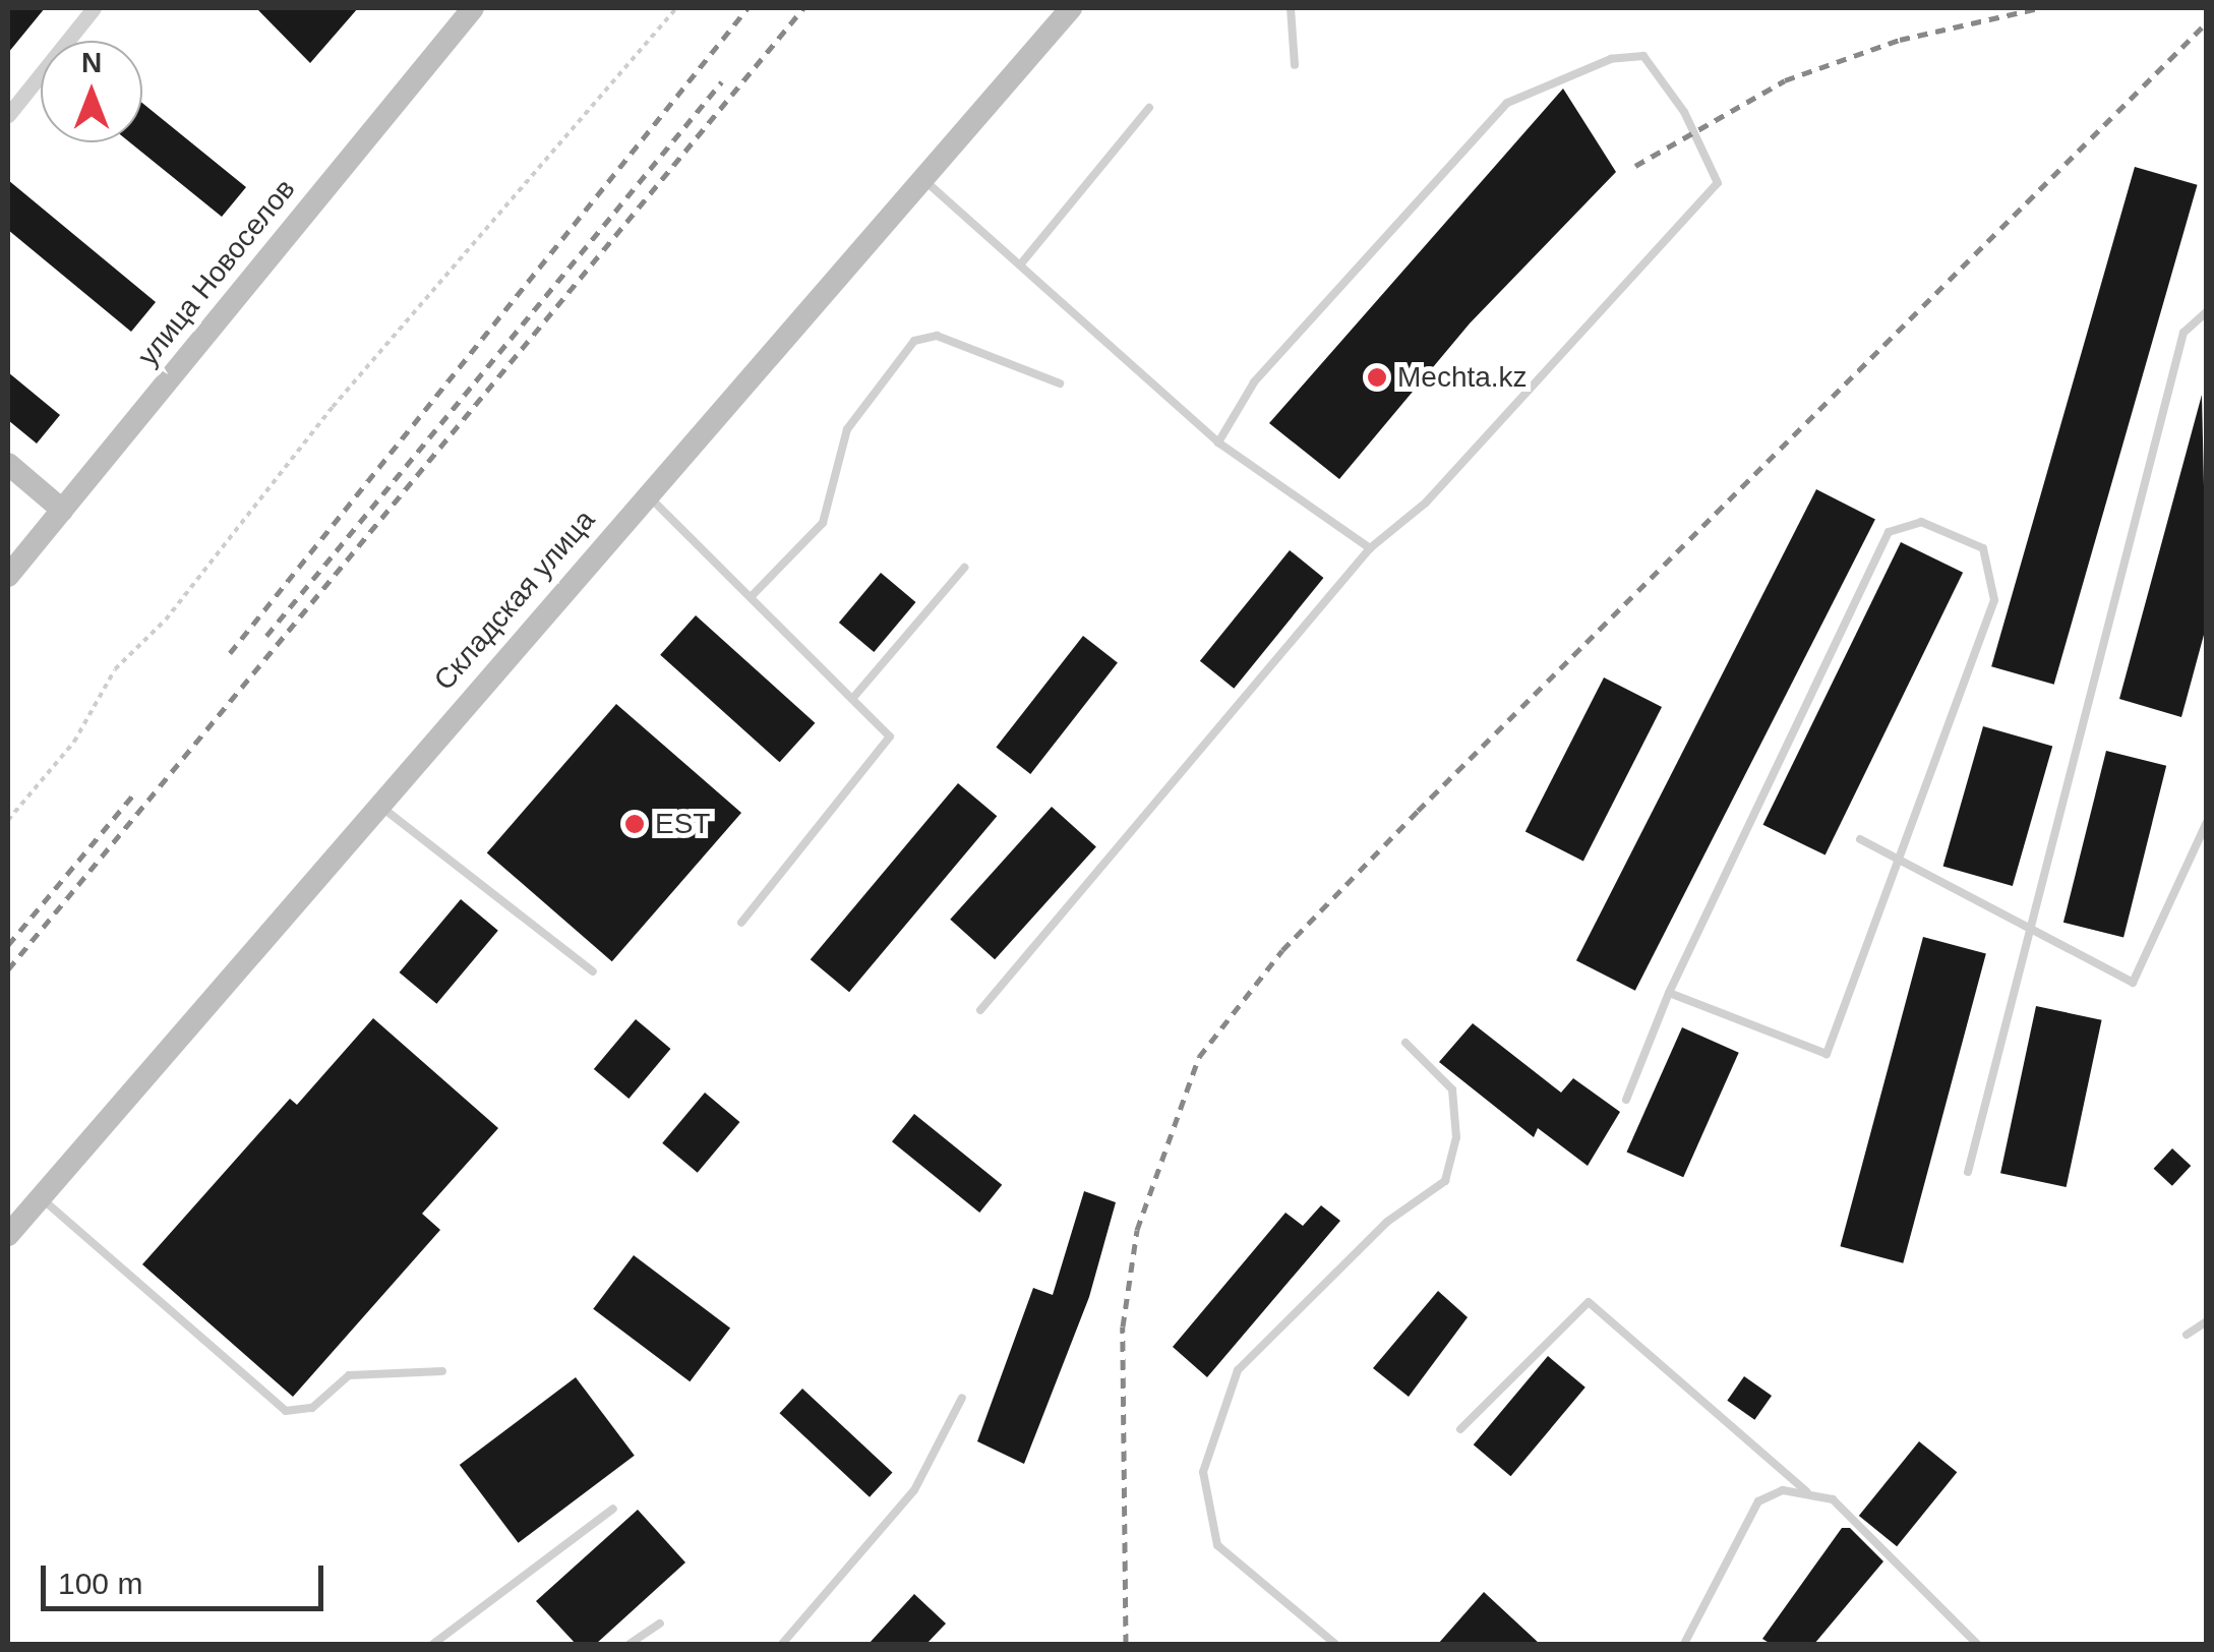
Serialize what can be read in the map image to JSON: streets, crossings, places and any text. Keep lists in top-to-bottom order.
{
  "streets": {
    "main road": ["улица Новоселов", "Складская улица"]
  },
  "places": ["Mechta.kz", "EST"],
  "scale_bar": "100 m",
  "north": "top"
}
